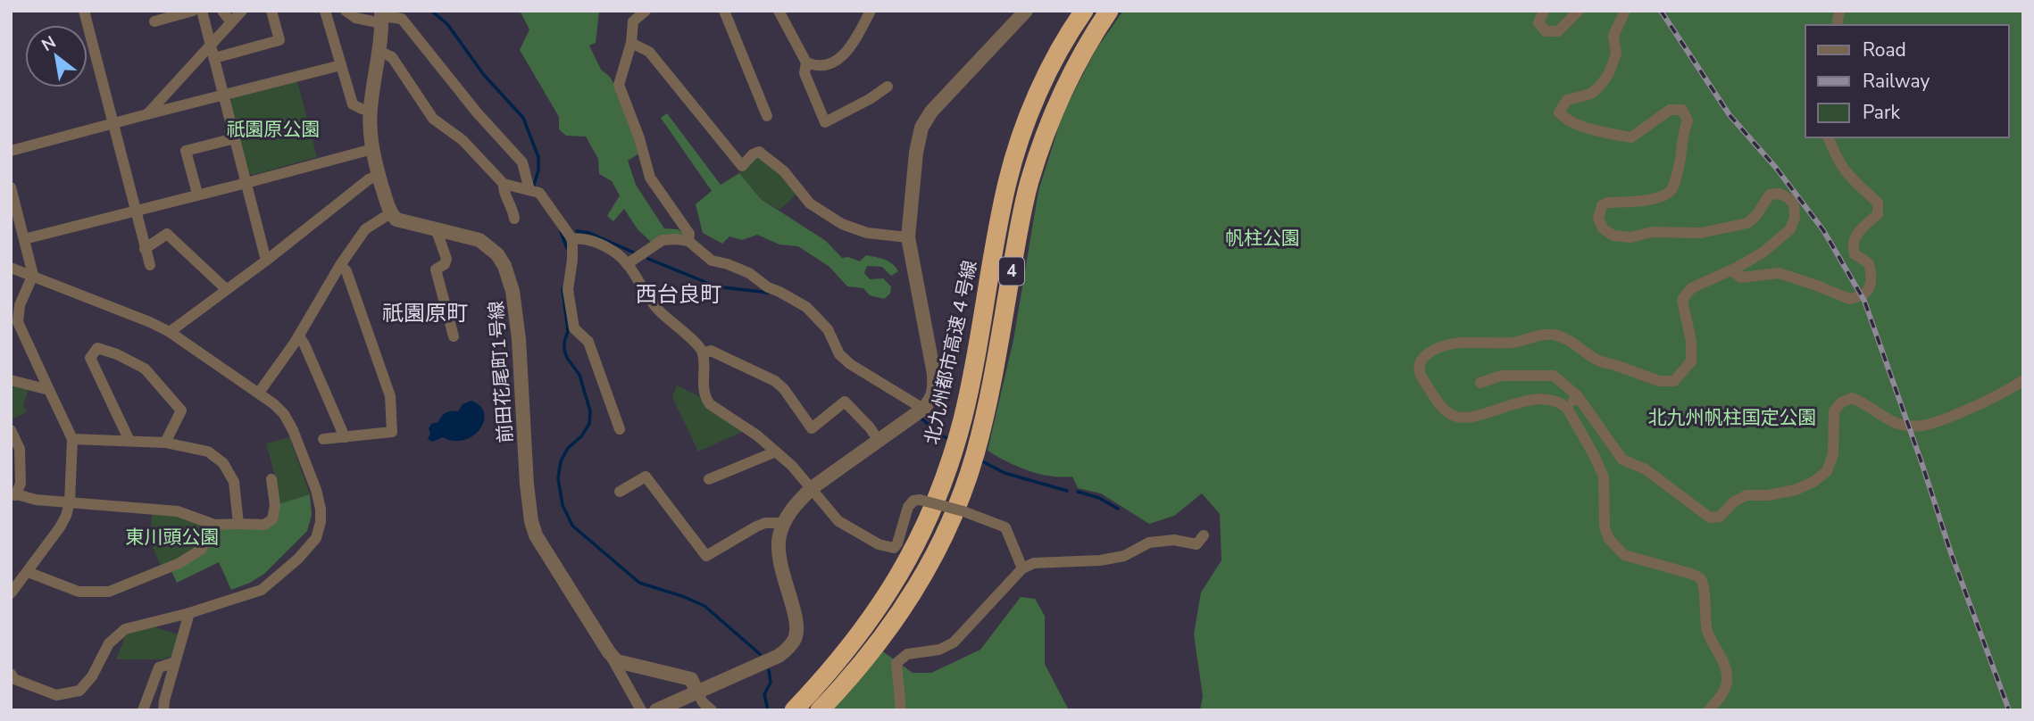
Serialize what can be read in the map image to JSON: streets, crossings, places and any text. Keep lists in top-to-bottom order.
{
  "streets": {
    "highway": ["4", "北九州都市高速４号線"],
    "street": ["前田花尾町1号線"]
  },
  "districts": ["西台良町", "祇園原町"],
  "parks": [
    "祇園原公園",
    "帆柱公園",
    "北九州帆柱国定公園",
    "東川頭公園"
  ],
  "legend": ["Road", "Railway", "Park"],
  "north": "top left"
}
